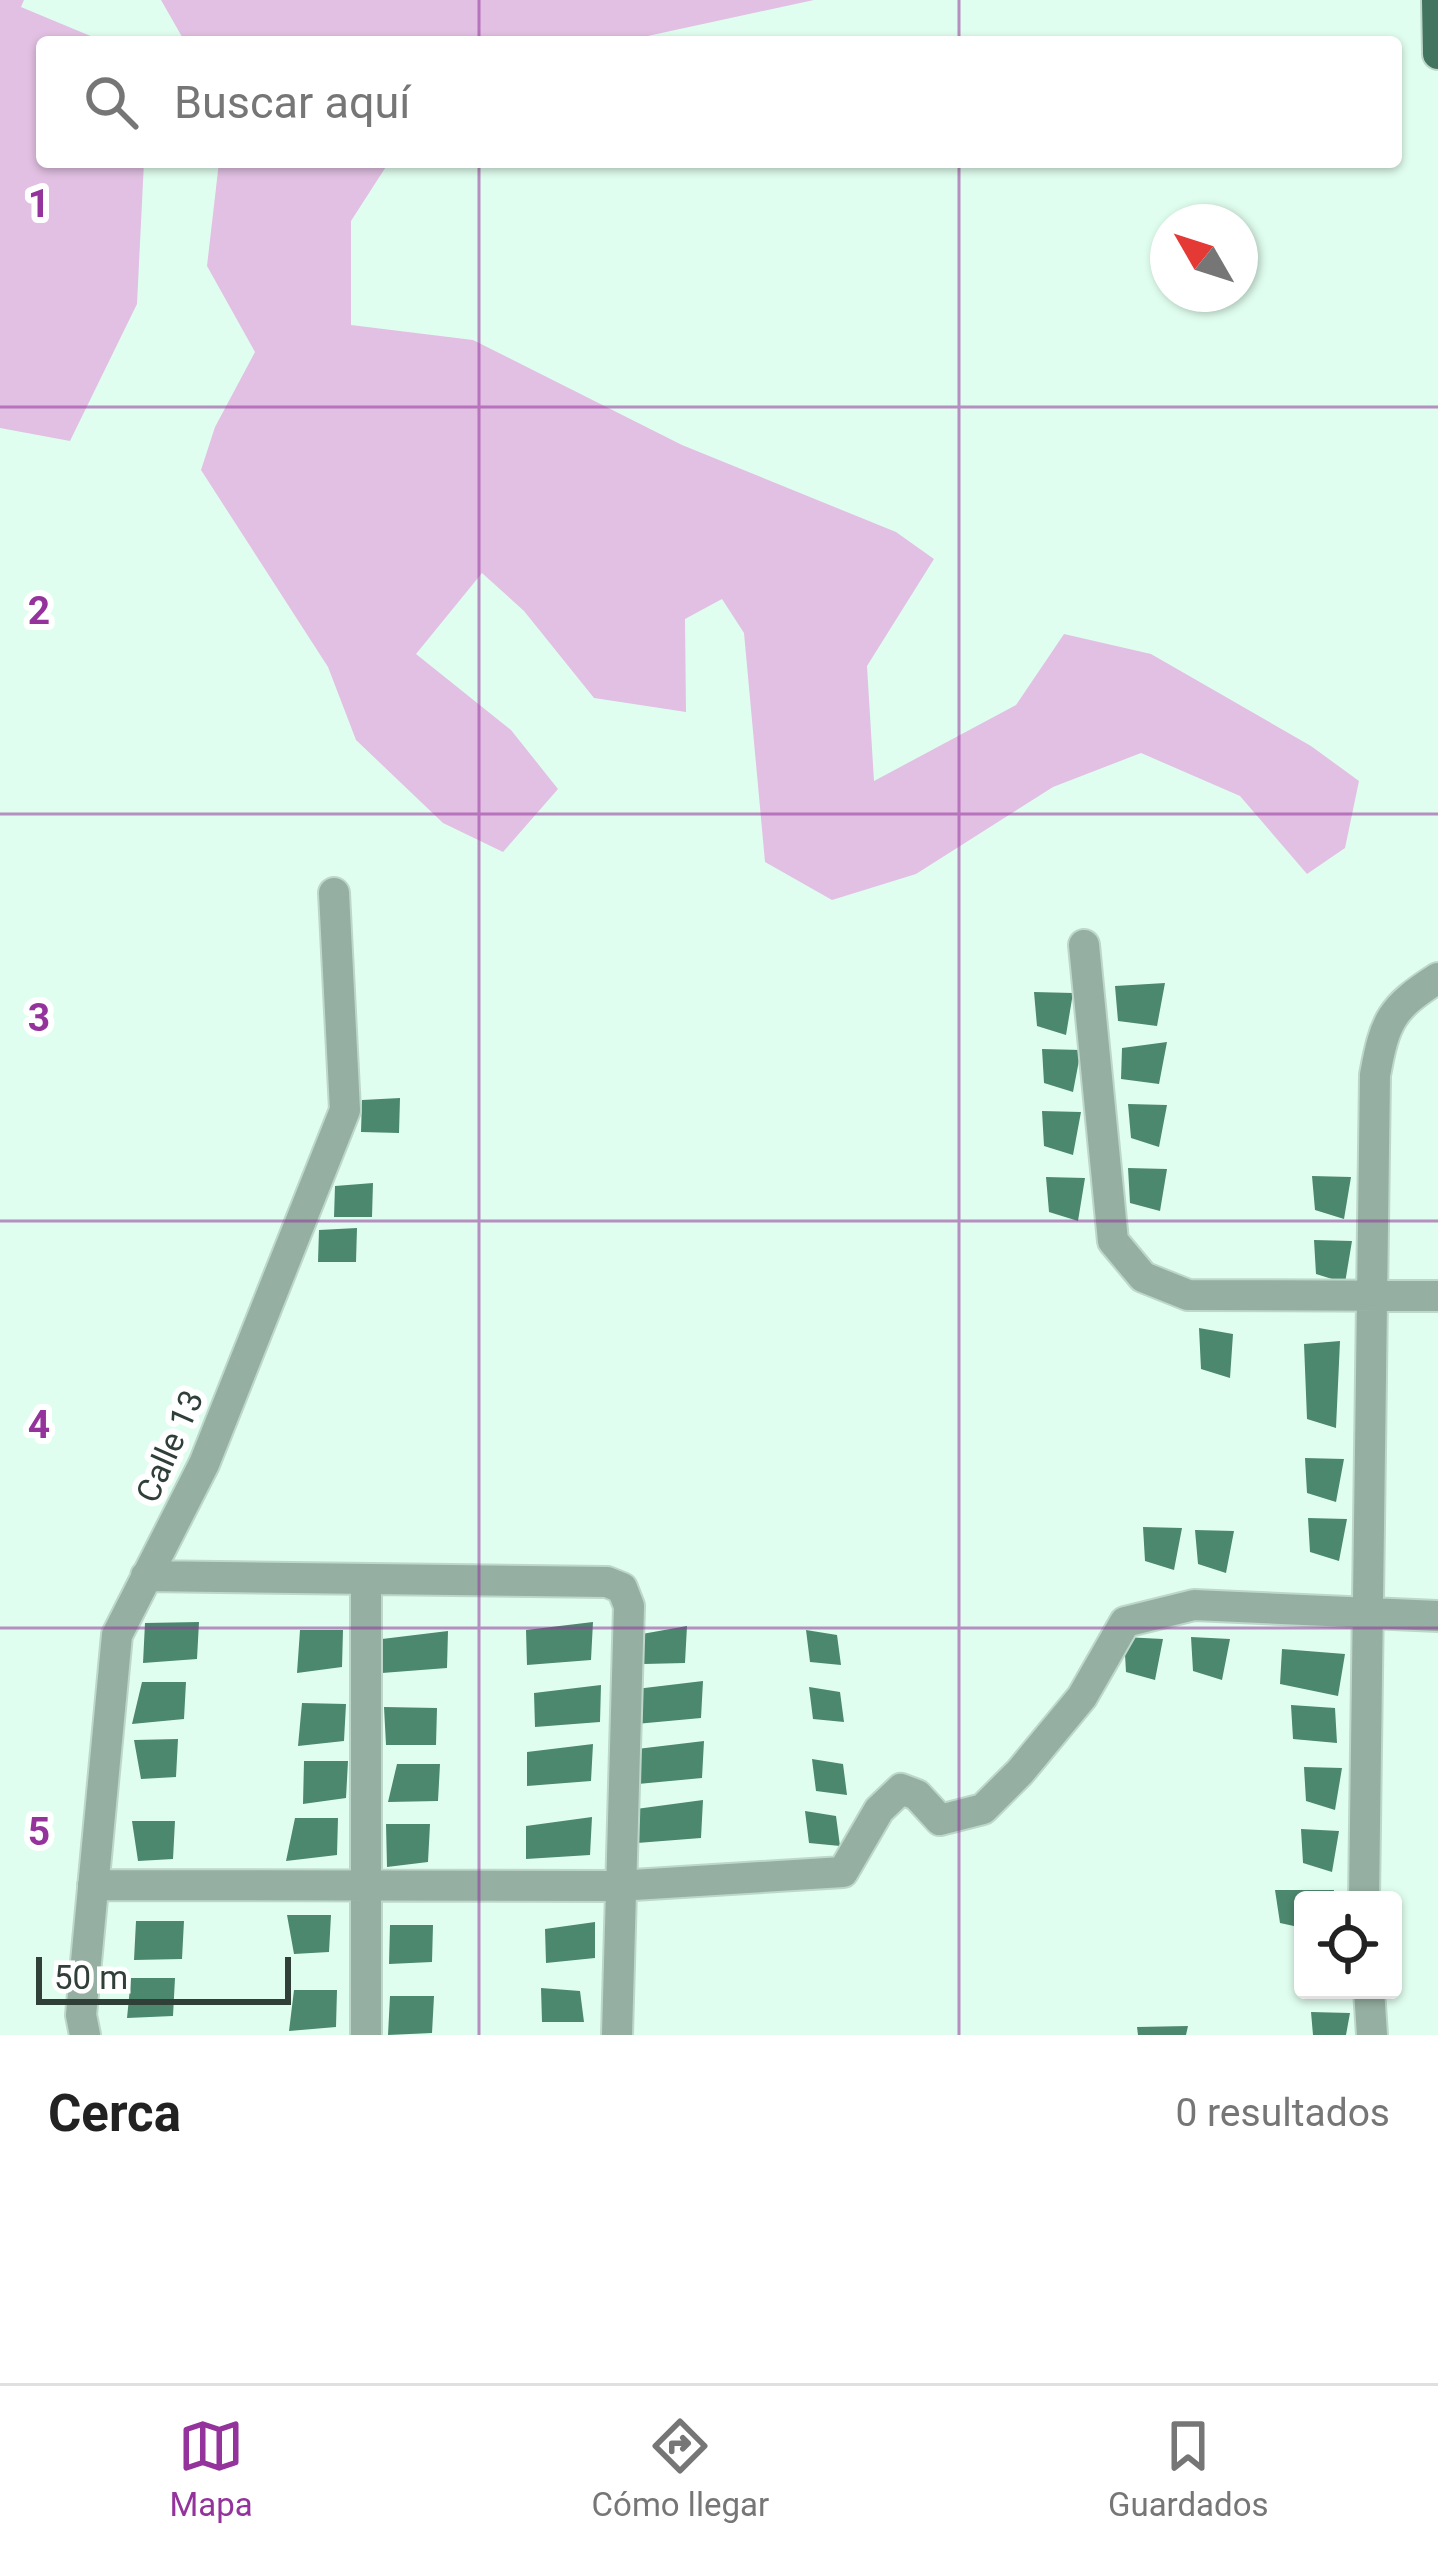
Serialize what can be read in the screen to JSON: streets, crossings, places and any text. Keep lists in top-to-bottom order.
{
  "streets": {
    "street": ["Calle 13"]
  },
  "scale_bar": "50 m",
  "north": "top left",
  "page": {
    "search": "Buscar aquí",
    "scale": "50 m",
    "heading": ["Cerca", "0 resultados"],
    "nav": ["Mapa", "Cómo llegar", "Guardados"]
  },
  "grid": {
    "rows": [
      "1",
      "2",
      "3",
      "4",
      "5"
    ]
  }
}
